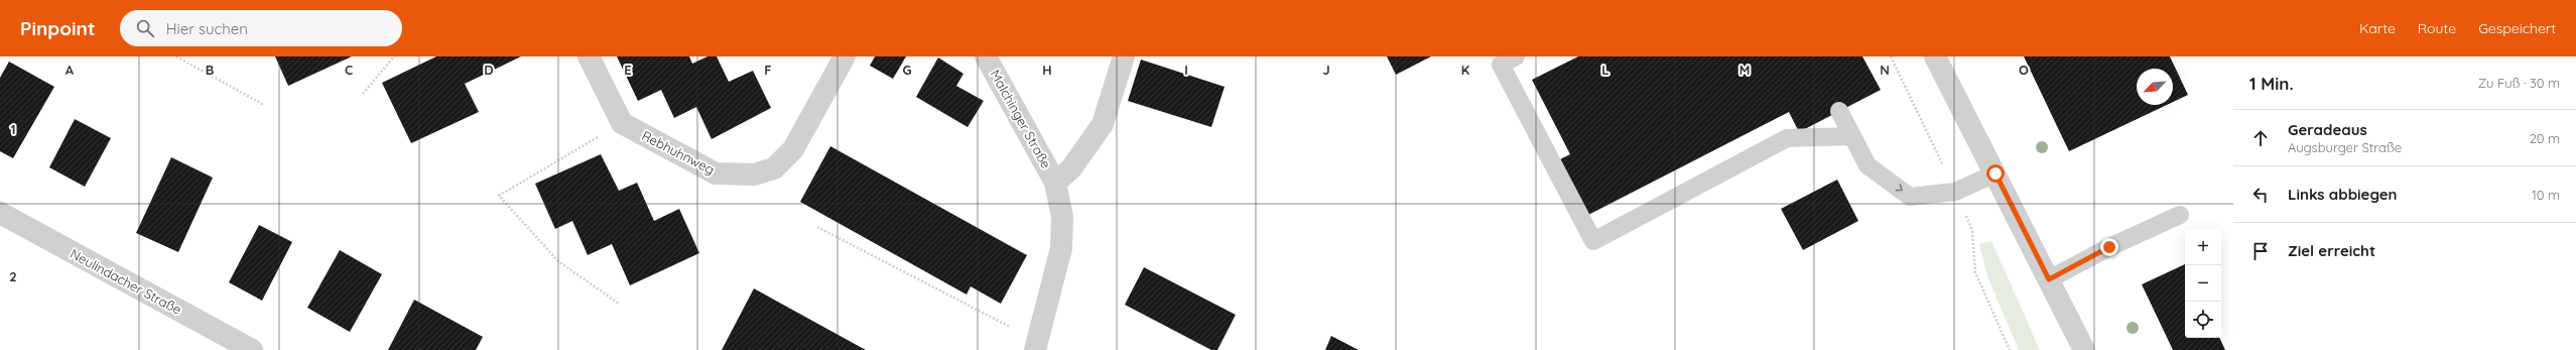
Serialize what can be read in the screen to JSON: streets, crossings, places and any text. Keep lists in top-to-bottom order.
{
  "streets": {
    "street": ["Malchinger Straße", "Rebhuhnweg", "Neulindacher Straße"]
  },
  "north": "bottom left",
  "page": {
    "header": "Pinpoint",
    "search": "Hier suchen",
    "nav": ["Karte", "Route", "Gespeichert"],
    "heading": ["1 Min.", "Zu Fuß · 30 m"],
    "list": [
      ["Geradeaus", "Augsburger Straße", "20 m"],
      ["Links abbiegen", "10 m"],
      "Ziel erreicht"
    ],
    "map_buttons": ["+", "−"]
  },
  "grid": {
    "columns": [
      "A",
      "B",
      "C",
      "D",
      "E",
      "F",
      "G",
      "H",
      "I",
      "J",
      "K",
      "L",
      "M",
      "N",
      "O"
    ],
    "rows": ["1", "2"]
  }
}
